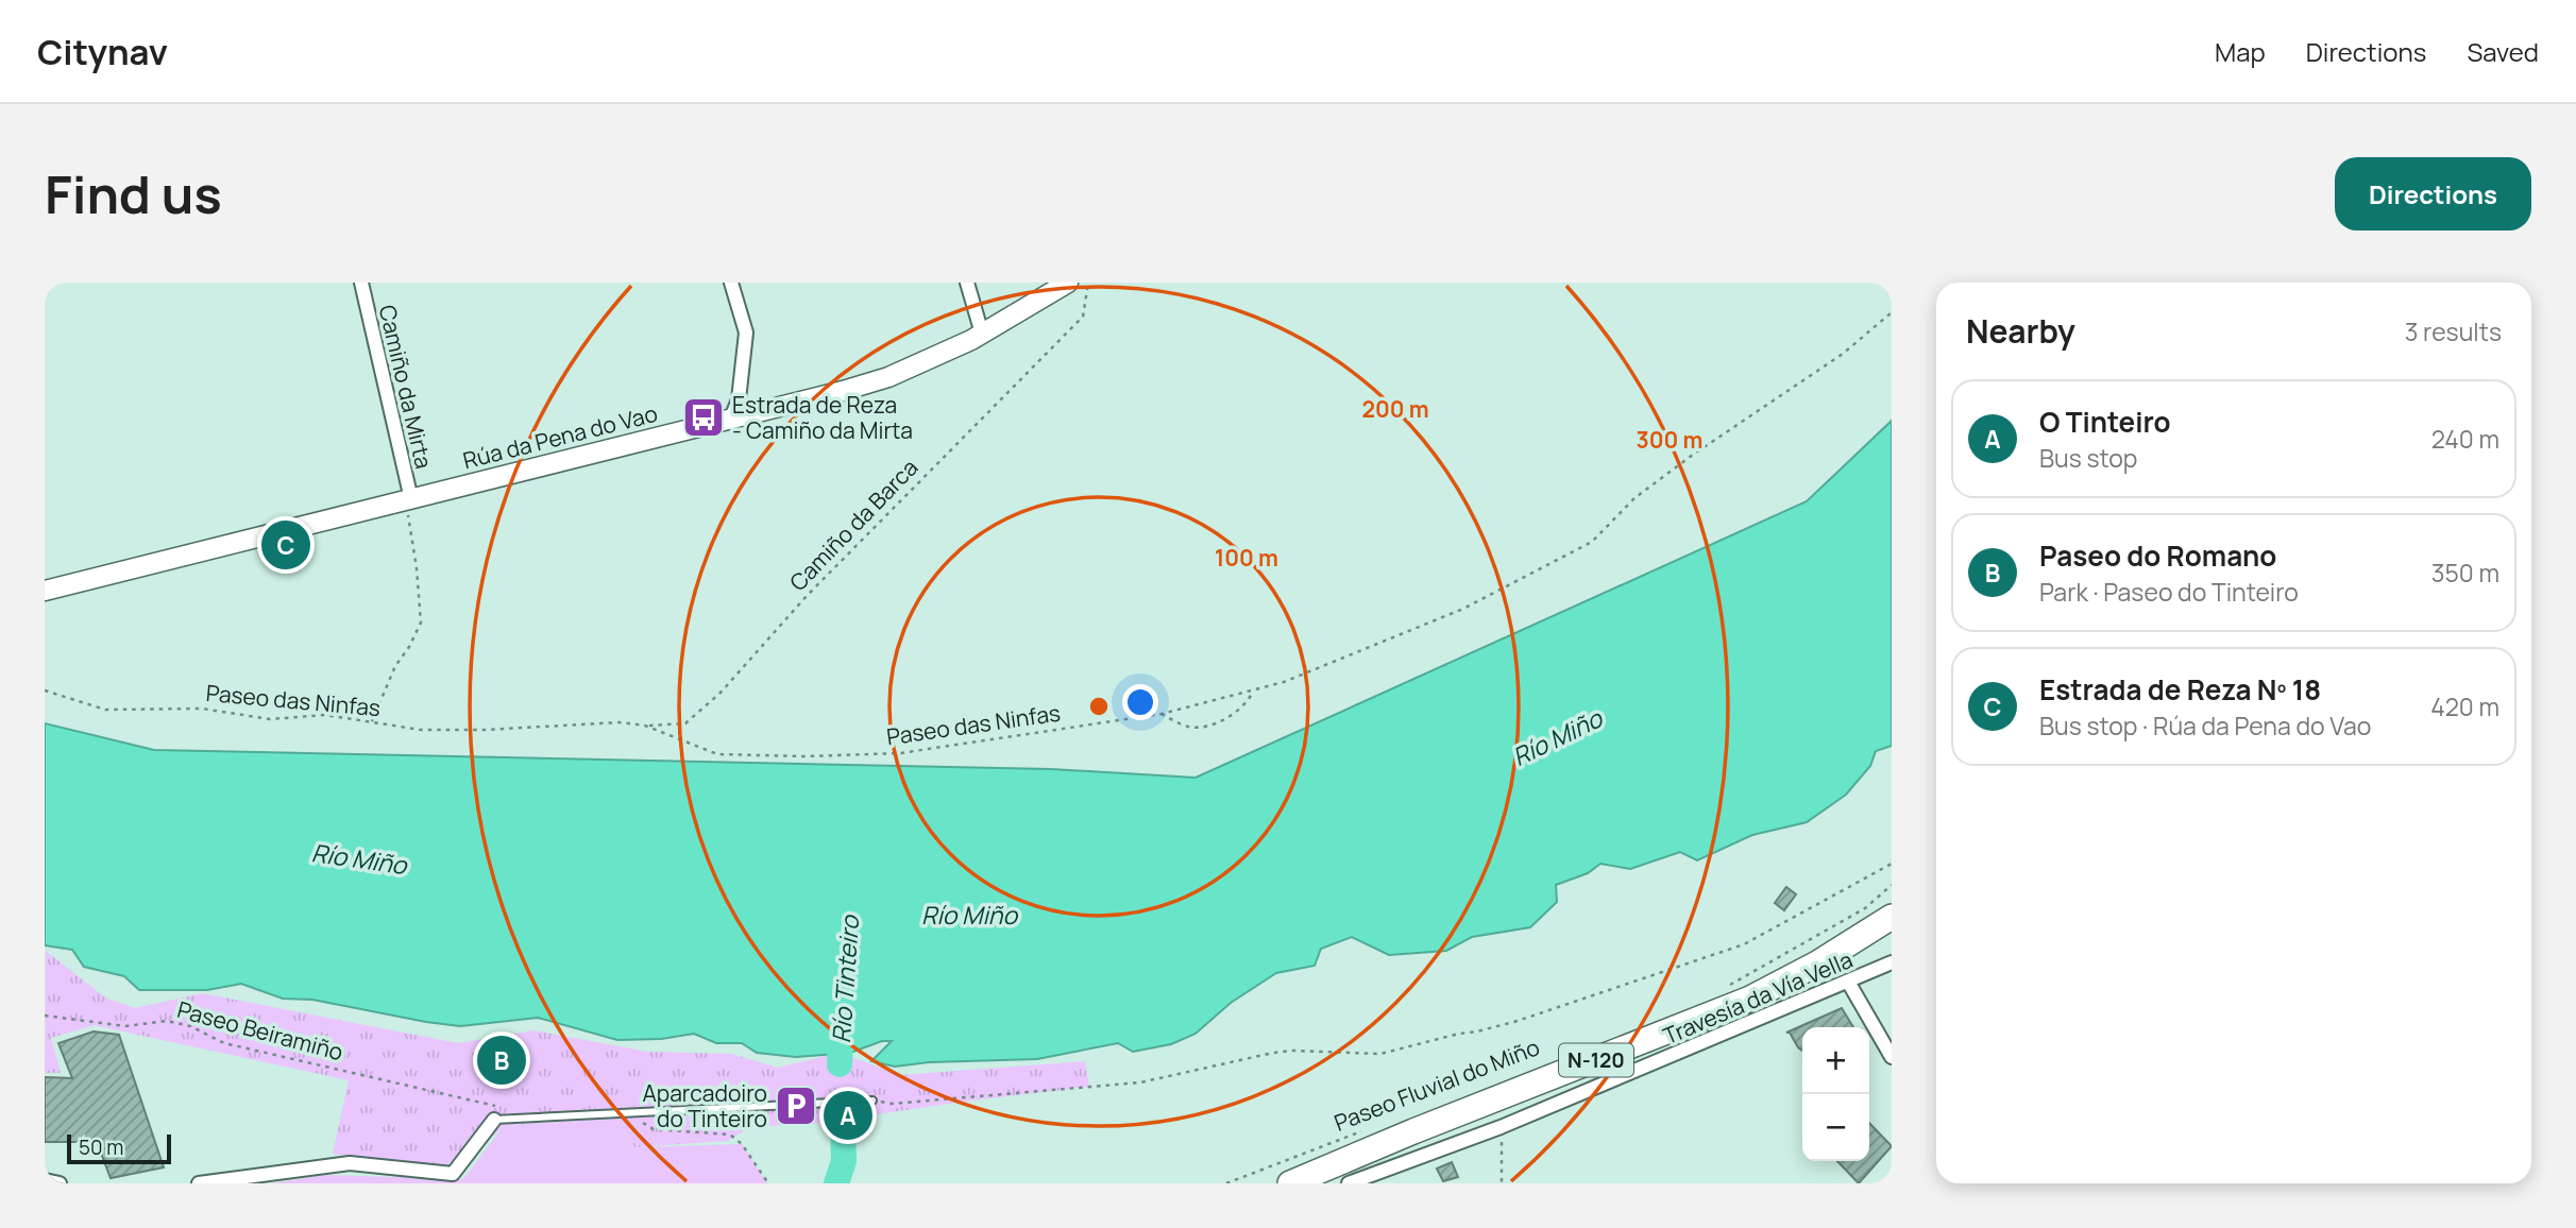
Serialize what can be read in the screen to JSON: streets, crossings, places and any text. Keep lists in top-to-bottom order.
{
  "streets": {
    "highway": ["N-120"],
    "main road": ["Rúa da Pena do Vao"],
    "street": ["Camiño da Mirta", "Travesía da Vía Vella"],
    "path": [
      "Camiño da Barca",
      "Paseo das Ninfas",
      "Paseo Beiramiño",
      "Paseo Fluvial do Miño"
    ]
  },
  "crossings": [
    ["Camiño da Mirta", "Rúa da Pena do Vao"],
    ["Camiño da Barca", "Paseo das Ninfas"]
  ],
  "water": ["Río Miño", "Río Tinteiro"],
  "places": {
    "bus stop": ["Estrada de Reza - Camiño da Mirta"],
    "parking": ["Aparcadoiro do Tinteiro"]
  },
  "scale_bar": "50 m",
  "page": {
    "header": "Citynav",
    "nav": ["Map", "Directions", "Saved"],
    "buttons": "Directions",
    "title": "Find us",
    "heading": ["Nearby", "3 results"],
    "list": [
      {
        "mark": "A",
        "name": "O Tinteiro",
        "note": "Bus stop",
        "value": "240 m"
      },
      {
        "mark": "B",
        "name": "Paseo do Romano",
        "note": "Park · Paseo do Tinteiro",
        "value": "350 m"
      },
      {
        "mark": "C",
        "name": "Estrada de Reza Nº 18",
        "note": "Bus stop · Rúa da Pena do Vao",
        "value": "420 m"
      }
    ],
    "pins": ["C", "B", "A"],
    "map_buttons": ["+", "−"],
    "scale": "50 m"
  },
  "rings": ["200 m", "300 m", "100 m"]
}
